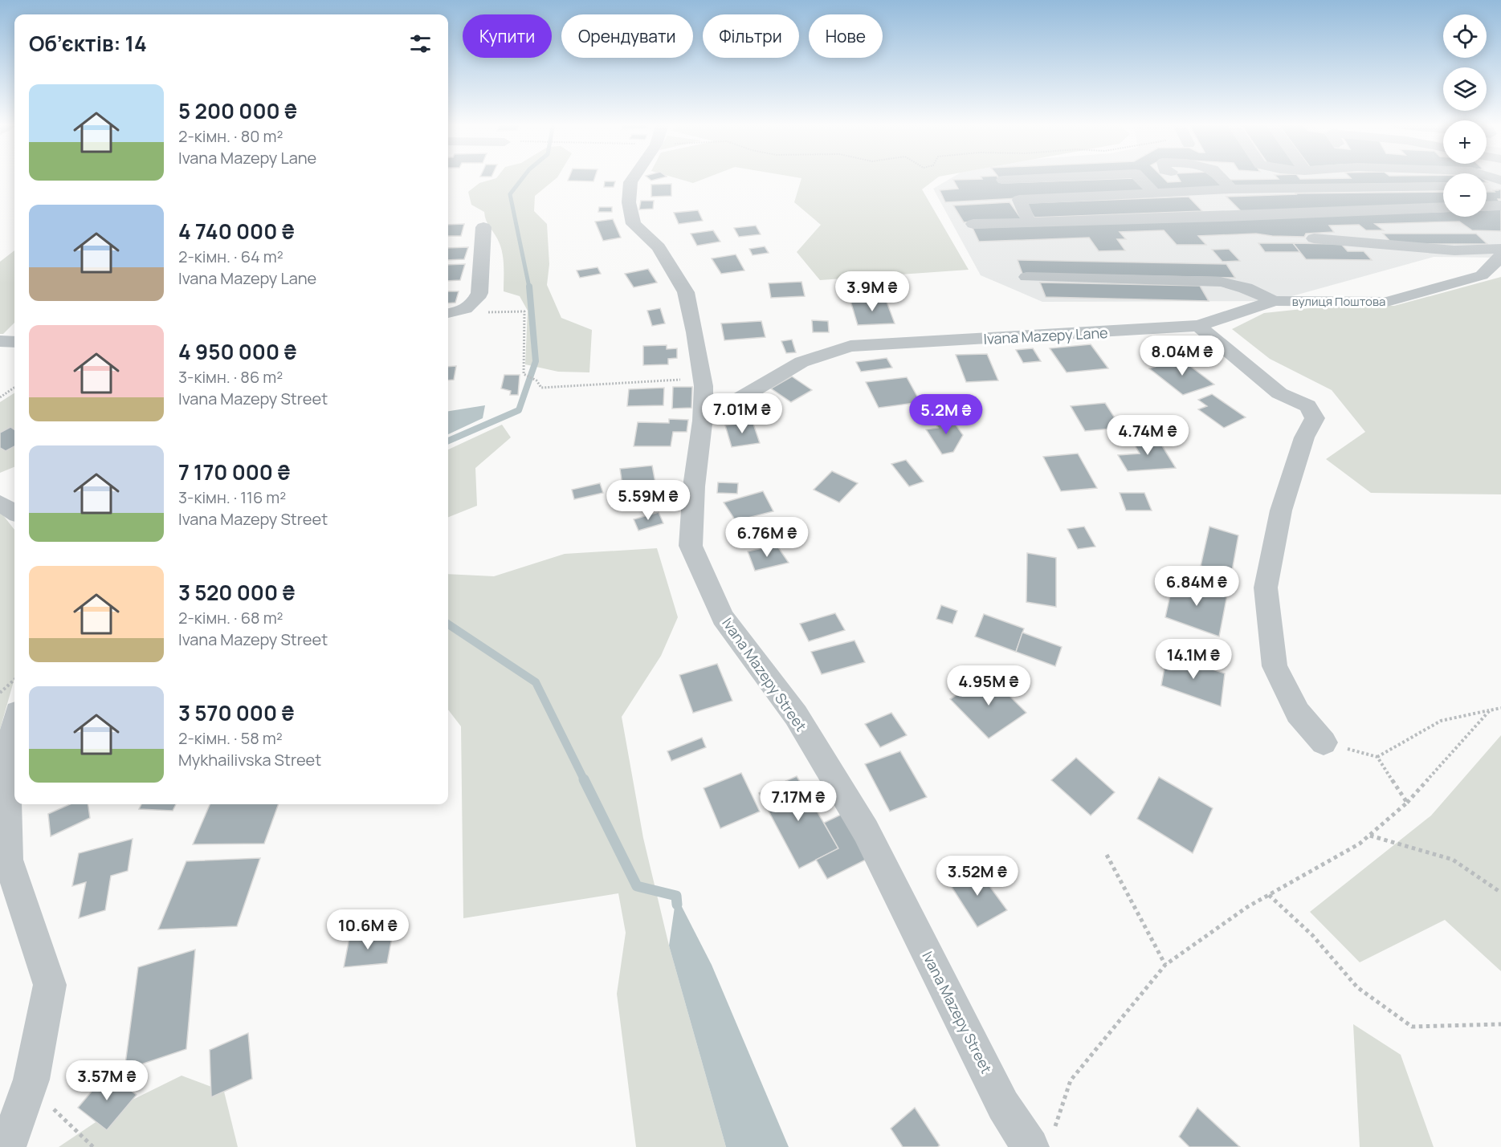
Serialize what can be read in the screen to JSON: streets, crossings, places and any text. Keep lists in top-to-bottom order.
{
  "streets": {
    "street": ["вулиця Поштова", "Ivana Mazepy Lane", "Ivana Mazepy Street"]
  },
  "crossings": [
    ["вулиця Поштова", "Ivana Mazepy Lane"],
    ["Ivana Mazepy Lane", "Ivana Mazepy Street"]
  ],
  "page": {
    "map_buttons": ["+", "−"],
    "chip": [
      "Купити",
      "Орендувати",
      "Фільтри",
      "Нове"
    ],
    "heading": "Об’єктів: 14",
    "list": [
      {
        "name": "5 200 000 ₴",
        "note": "2-кімн. · 80 m² · Ivana Mazepy Lane"
      },
      {
        "name": "4 740 000 ₴",
        "note": "2-кімн. · 64 m² · Ivana Mazepy Lane"
      },
      {
        "name": "4 950 000 ₴",
        "note": "3-кімн. · 86 m² · Ivana Mazepy Street"
      },
      {
        "name": "7 170 000 ₴",
        "note": "3-кімн. · 116 m² · Ivana Mazepy Street"
      },
      {
        "name": "3 520 000 ₴",
        "note": "2-кімн. · 68 m² · Ivana Mazepy Street"
      },
      {
        "name": "3 570 000 ₴",
        "note": "2-кімн. · 58 m² · Mykhailivska Street"
      }
    ],
    "price": [
      "3.9M ₴",
      "8.04M ₴",
      "7.01M ₴",
      "5.2M ₴",
      "4.74M ₴",
      "5.59M ₴",
      "6.76M ₴",
      "6.84M ₴",
      "14.1M ₴",
      "4.95M ₴",
      "7.17M ₴",
      "3.52M ₴",
      "10.6M ₴",
      "3.57M ₴"
    ]
  }
}
